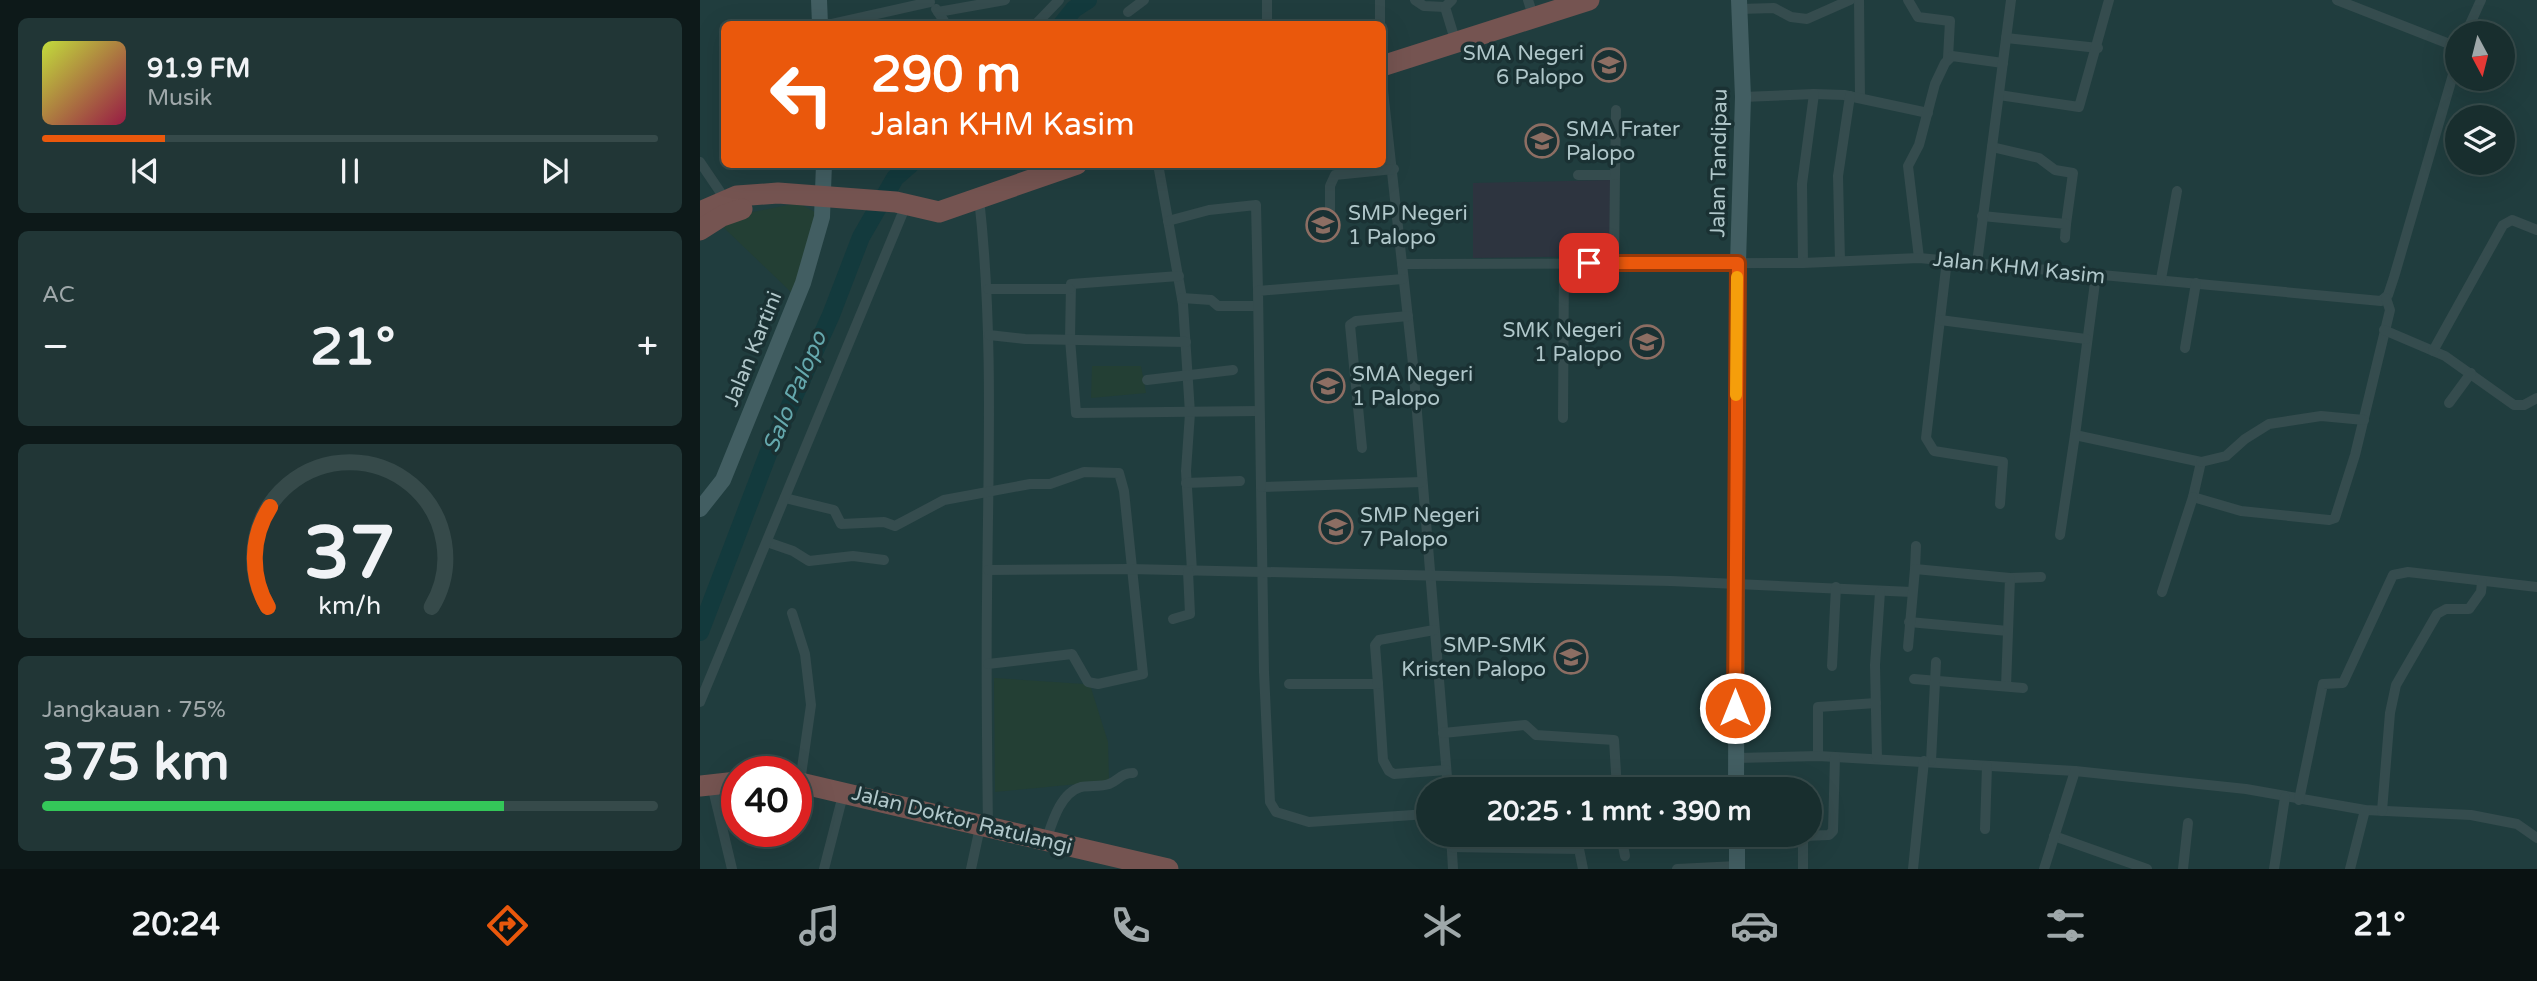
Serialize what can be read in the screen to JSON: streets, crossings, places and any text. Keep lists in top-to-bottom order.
{
  "streets": {
    "highway": ["Jalan Doktor Ratulangi"],
    "street": ["Jalan Tandipau", "Jalan KHM Kasim", "Jalan Kartini"]
  },
  "crossings": [
    ["Jalan Tandipau", "Jalan KHM Kasim"]
  ],
  "water": ["Salo Palopo"],
  "places": {
    "school or university": [
      "SMA Negeri 6 Palopo",
      "SMA Frater Palopo",
      "SMP Negeri 1 Palopo",
      "SMK Negeri 1 Palopo",
      "SMA Negeri 1 Palopo",
      "SMP Negeri 7 Palopo",
      "SMP-SMK Kristen Palopo"
    ]
  },
  "north": "bottom",
  "page": {
    "turn": ["290 m", "Jalan KHM Kasim"],
    "song": ["91.9 FM", "Musik"],
    "tile": [
      "AC",
      ["Jangkauan · 75%", "375 km"]
    ],
    "heat": ["−", "21°", "+"],
    "limit": "40",
    "trip": "20:25 · 1 mnt · 390 m",
    "tabs": ["20:24", "21°"],
    "gauge": ["37", "km/h"]
  }
}
